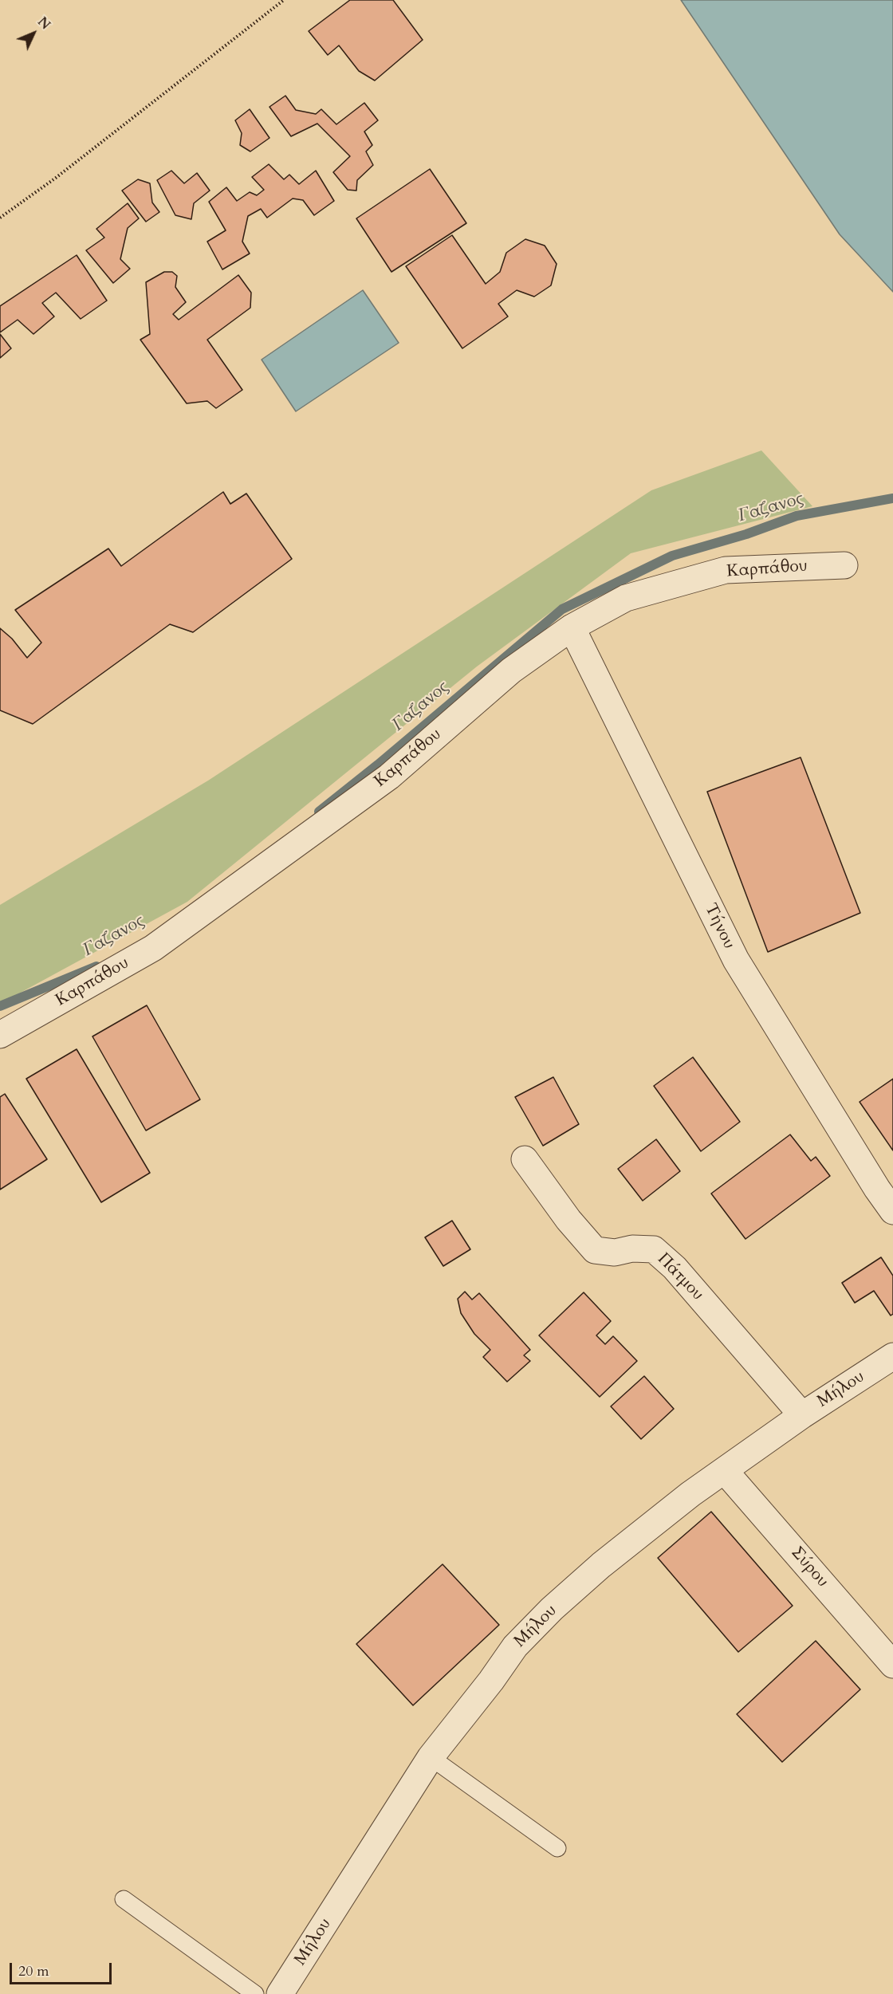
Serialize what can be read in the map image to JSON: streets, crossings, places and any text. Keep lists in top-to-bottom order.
{
  "streets": {
    "street": [
      "Καρπάθου",
      "Τήνου",
      "Πάτμου",
      "Μήλου",
      "Σύρου"
    ]
  },
  "crossings": [
    ["Καρπάθου", "Τήνου"],
    ["Πάτμου", "Μήλου"],
    ["Μήλου", "Σύρου"]
  ],
  "water": ["Γαζανος"],
  "scale_bar": "20 m",
  "north": "top right"
}
